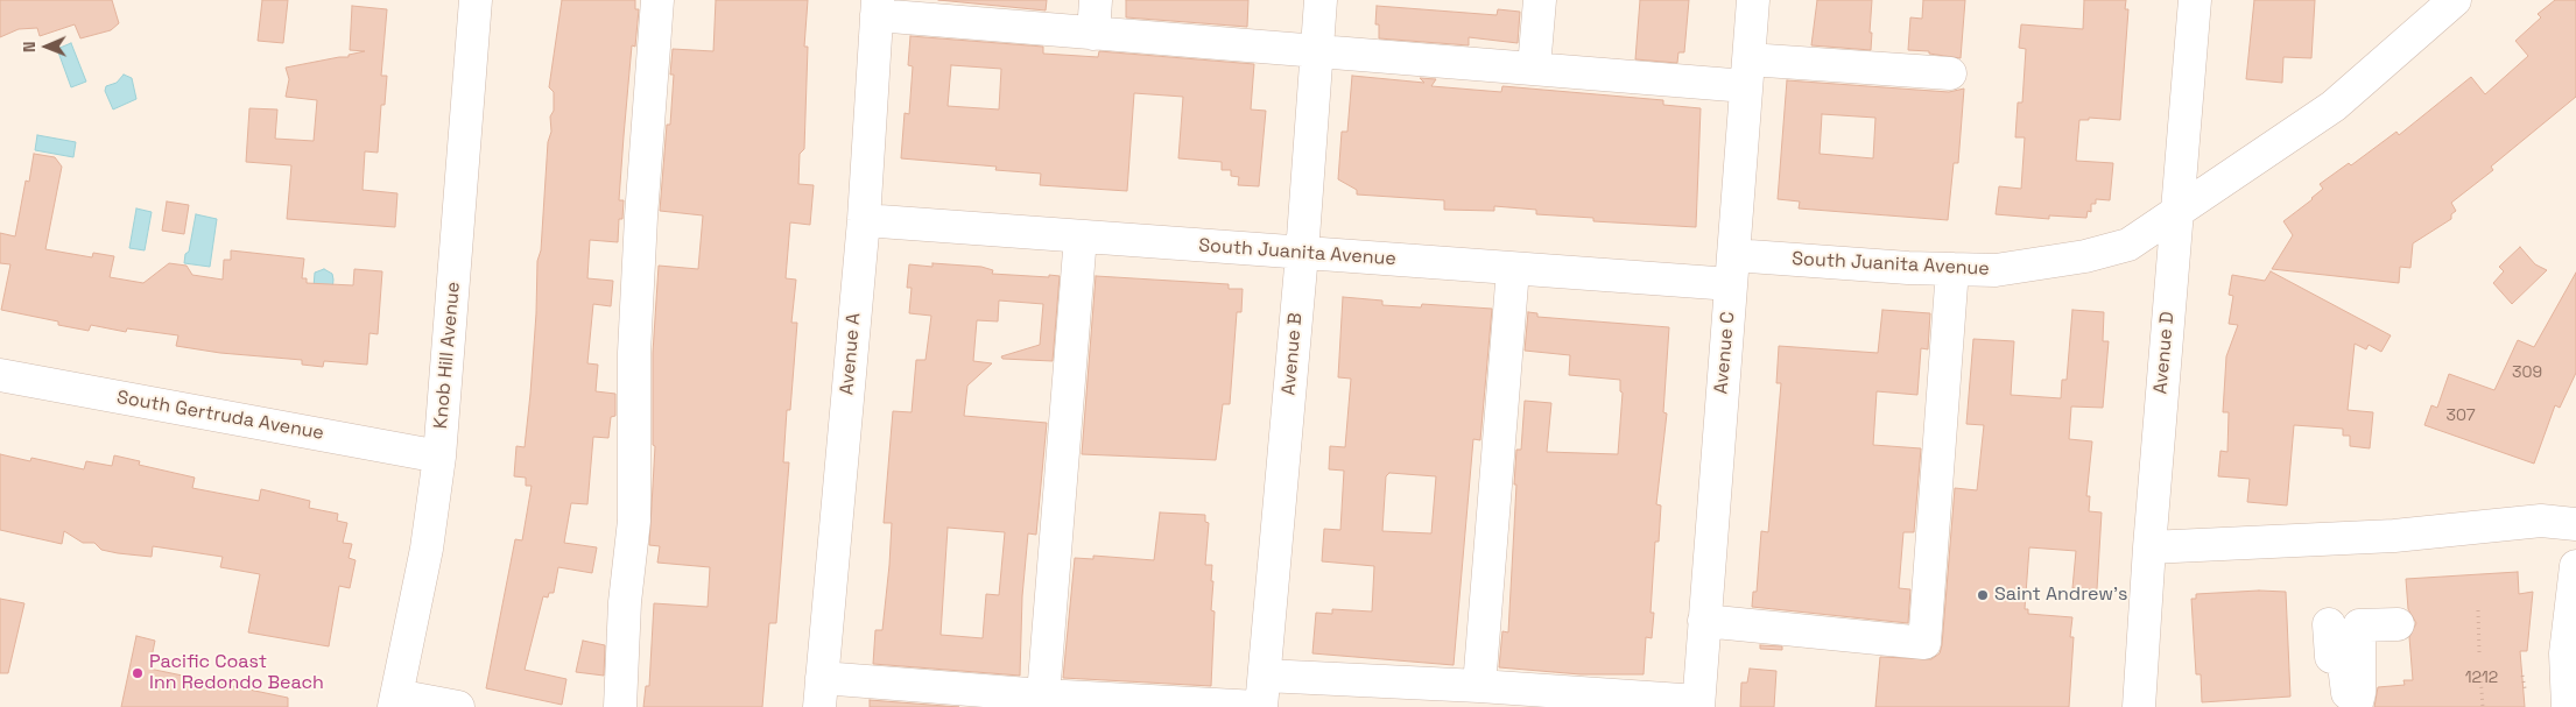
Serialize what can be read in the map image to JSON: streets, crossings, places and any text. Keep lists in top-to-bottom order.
{
  "streets": {
    "street": [
      "South Juanita Avenue",
      "Avenue C",
      "Avenue D",
      "Avenue A",
      "Avenue B",
      "Knob Hill Avenue",
      "South Gertruda Avenue"
    ]
  },
  "crossings": [
    ["South Juanita Avenue", "Avenue C"],
    ["South Juanita Avenue", "Avenue D"],
    ["South Juanita Avenue", "Avenue A"],
    ["South Juanita Avenue", "Avenue B"],
    ["Knob Hill Avenue", "South Gertruda Avenue"]
  ],
  "places": ["Saint Andrew's", "Pacific Coast Inn Redondo Beach"],
  "house_numbers": ["309", "307", "1212"],
  "north": "left"
}
